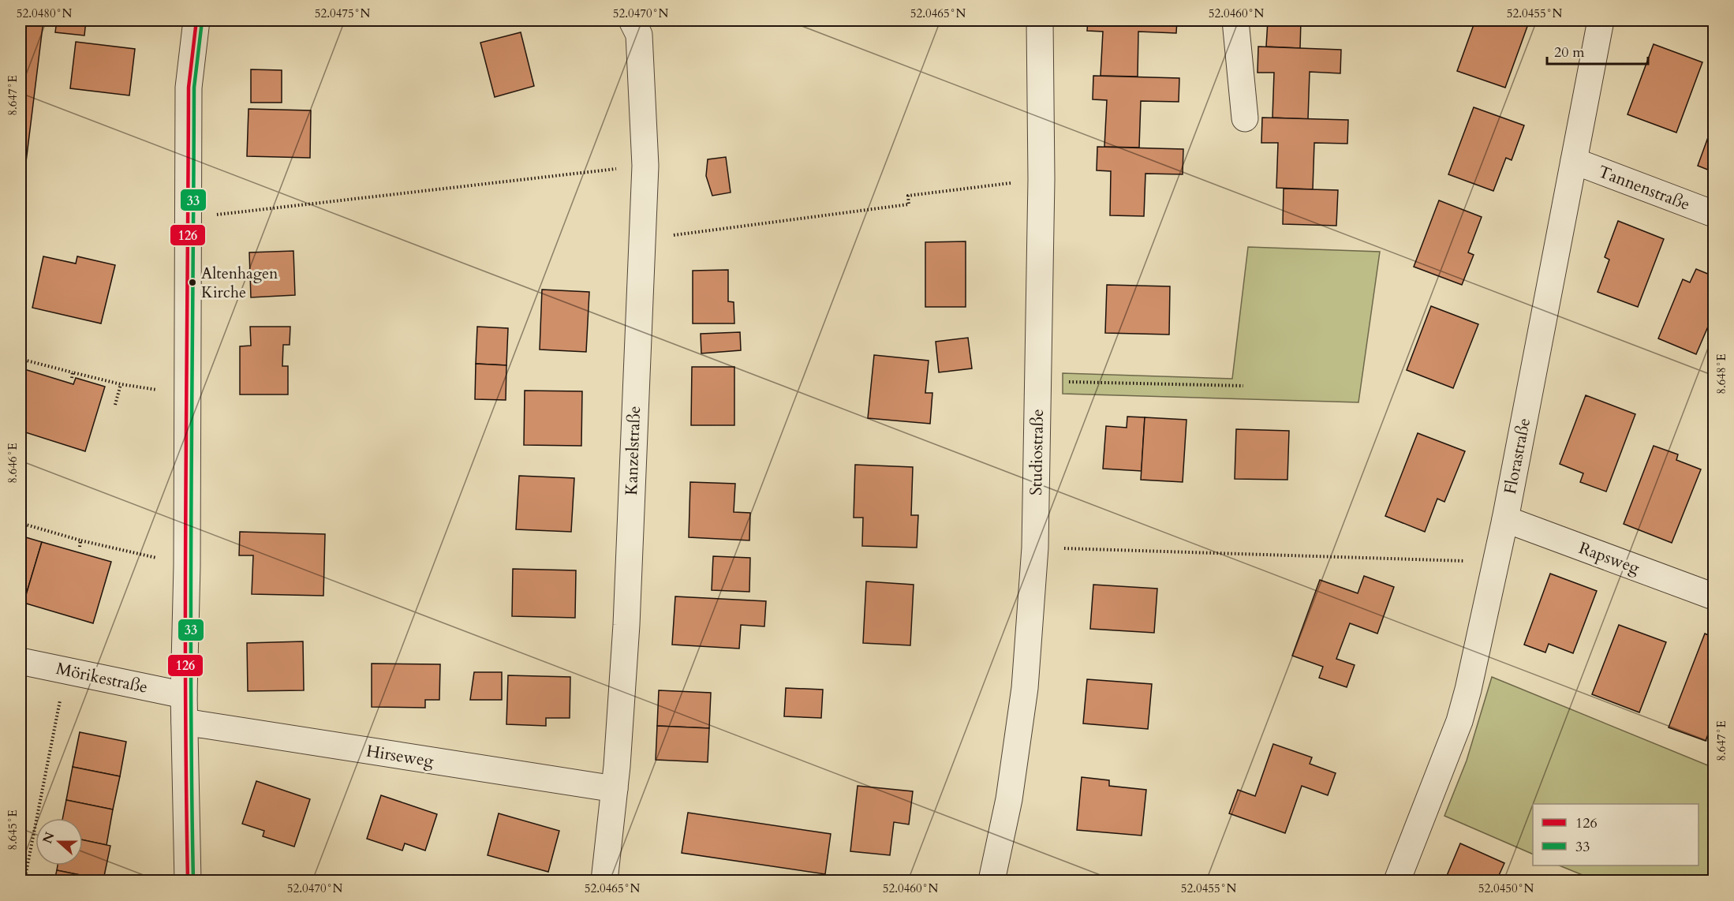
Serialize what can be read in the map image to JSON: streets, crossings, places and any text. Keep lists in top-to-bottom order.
{
  "streets": {
    "street": [
      "Tannenstraße",
      "Kanzelstraße",
      "Studiostraße",
      "Florastraße",
      "Rapsweg",
      "Mörikestraße",
      "Hirseweg"
    ]
  },
  "crossings": [
    ["Tannenstraße", "Florastraße"],
    ["Kanzelstraße", "Hirseweg"],
    ["Florastraße", "Rapsweg"]
  ],
  "places": ["Altenhagen Kirche"],
  "lines": ["transit line 126", "transit line 33"],
  "legend": ["126", "33"],
  "scale_bar": "20 m",
  "north": "left",
  "coordinates": [
    "52.0480°N",
    "52.0475°N",
    "52.0470°N",
    "52.0465°N",
    "52.0460°N",
    "52.0455°N",
    "8.647°E",
    "8.648°E",
    "8.646°E",
    "8.645°E",
    "52.0450°N"
  ]
}
